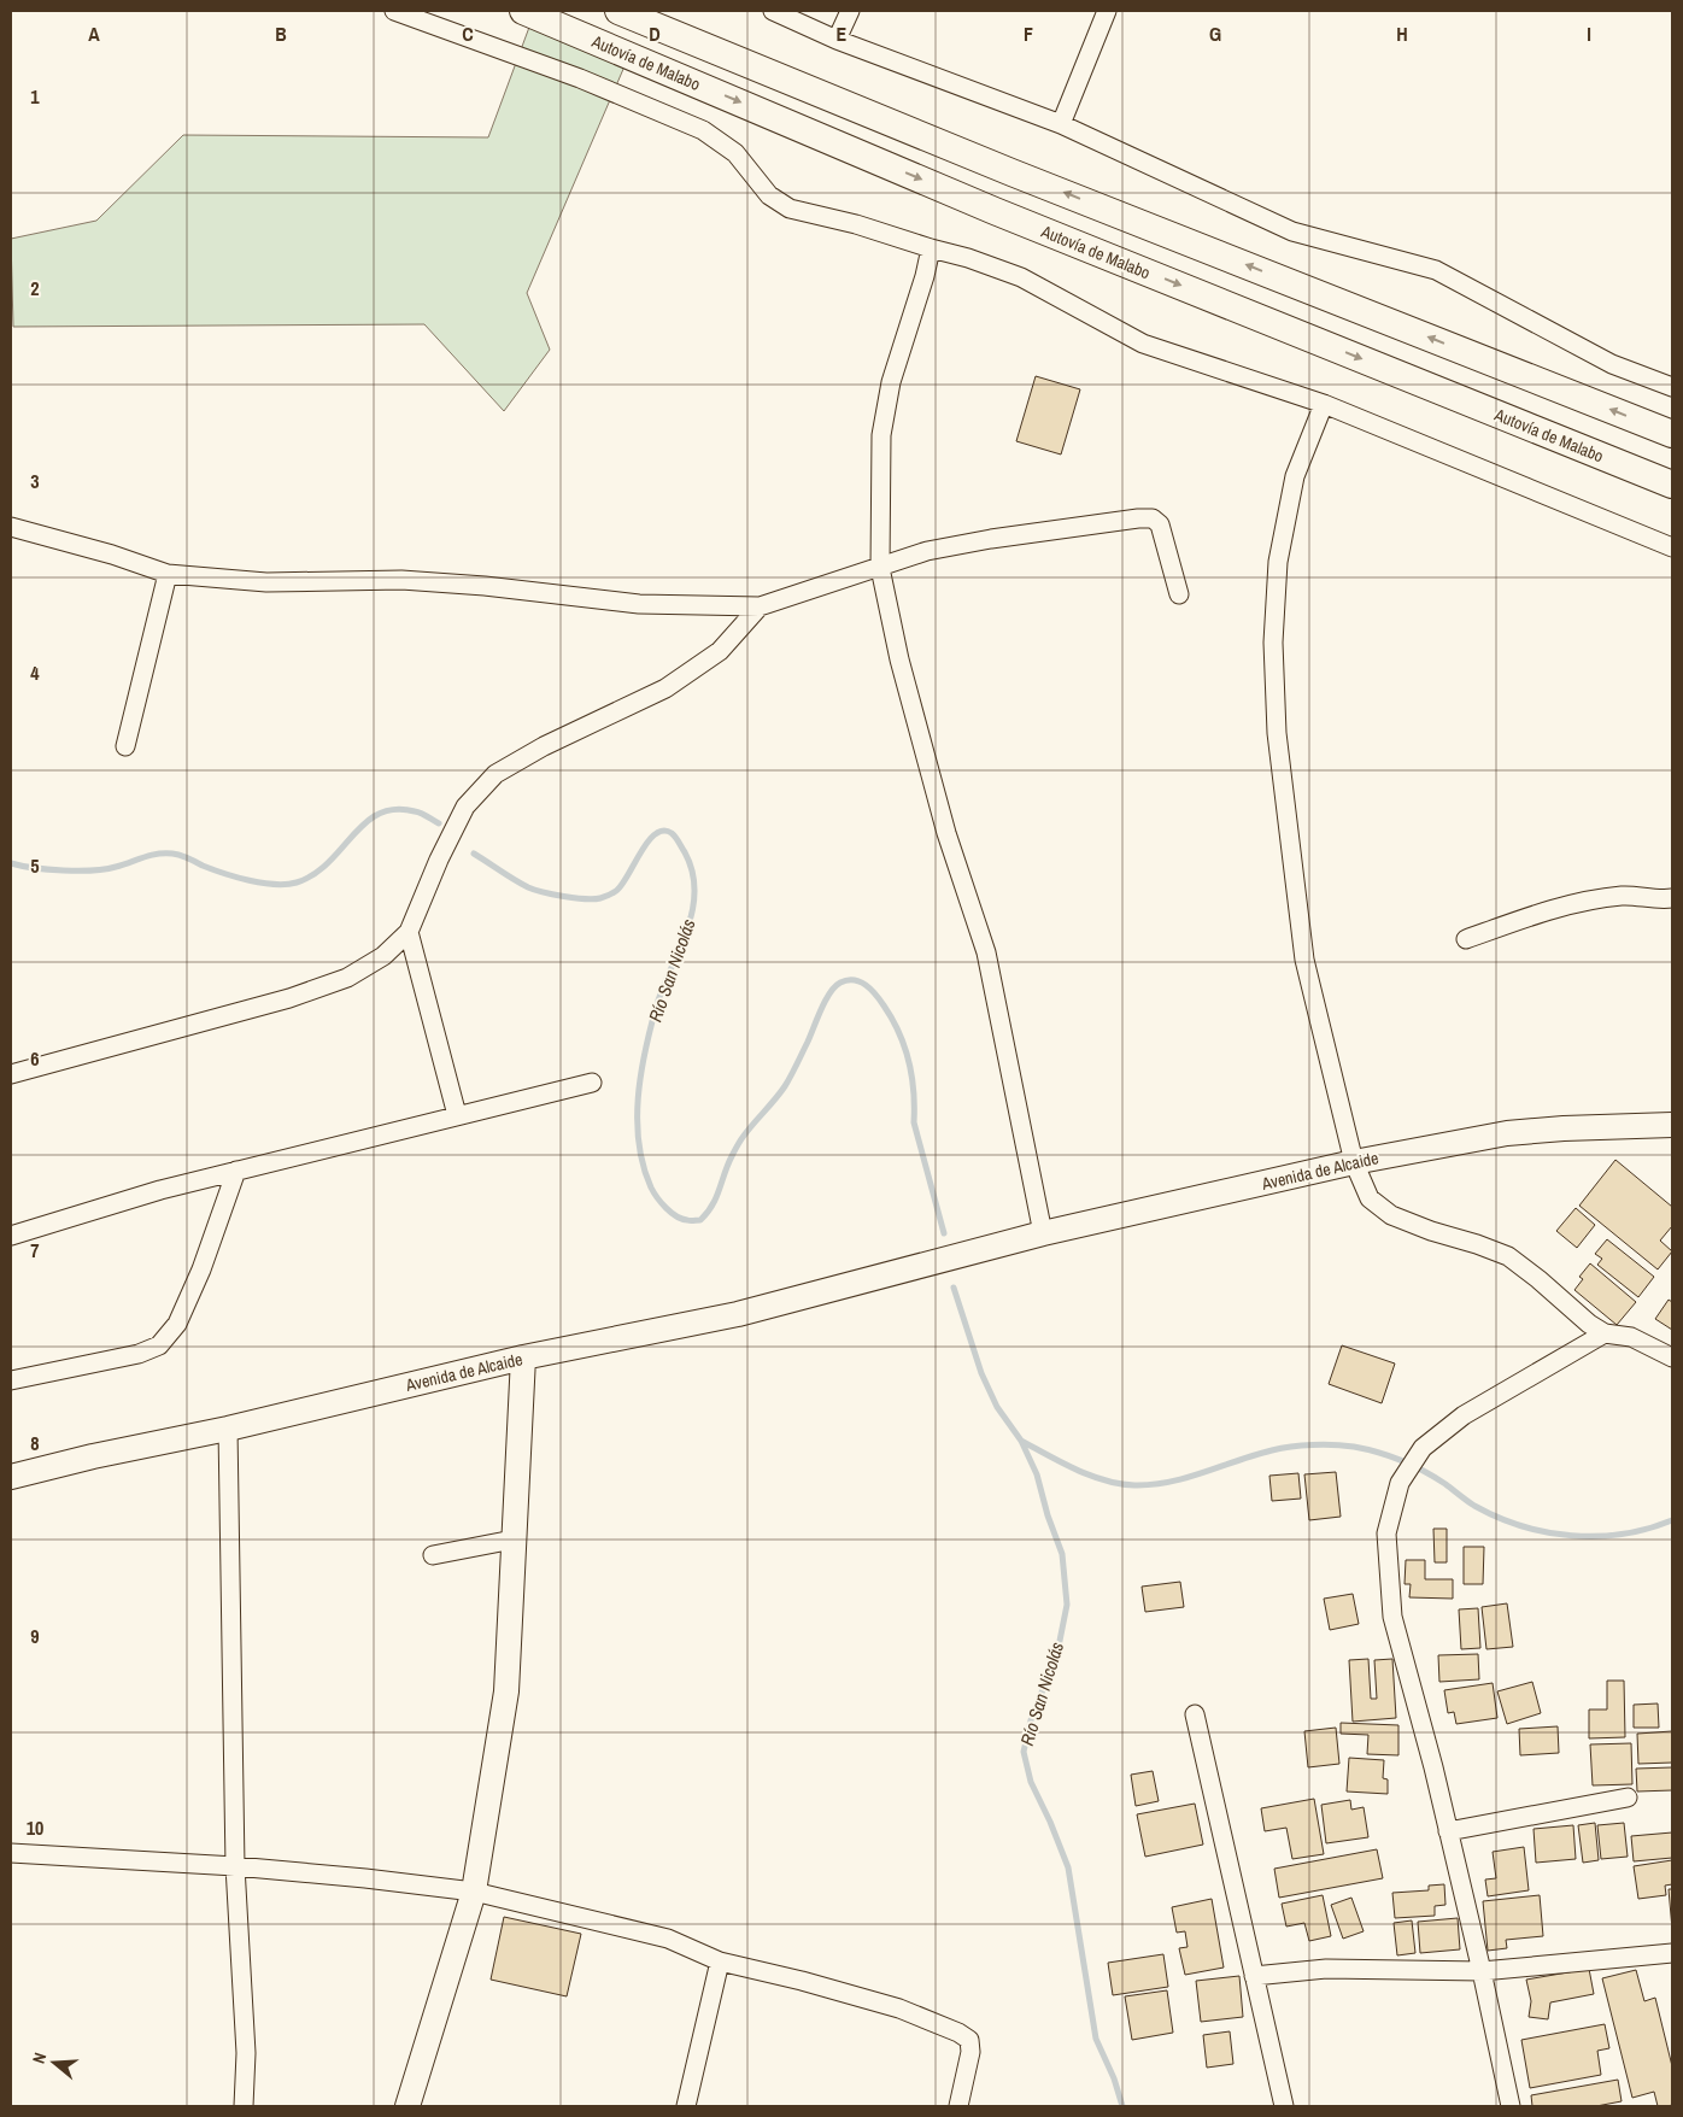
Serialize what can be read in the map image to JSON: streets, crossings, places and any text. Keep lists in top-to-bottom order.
{
  "streets": {
    "main road": ["Autovía de Malabo", "Avenida de Alcaide"]
  },
  "water": ["Río San Nicolás"],
  "north": "left",
  "grid": {
    "columns": [
      "A",
      "B",
      "C",
      "D",
      "E",
      "F",
      "G",
      "H",
      "I"
    ],
    "rows": [
      "1",
      "2",
      "3",
      "4",
      "5",
      "6",
      "7",
      "8",
      "9",
      "10"
    ]
  }
}
